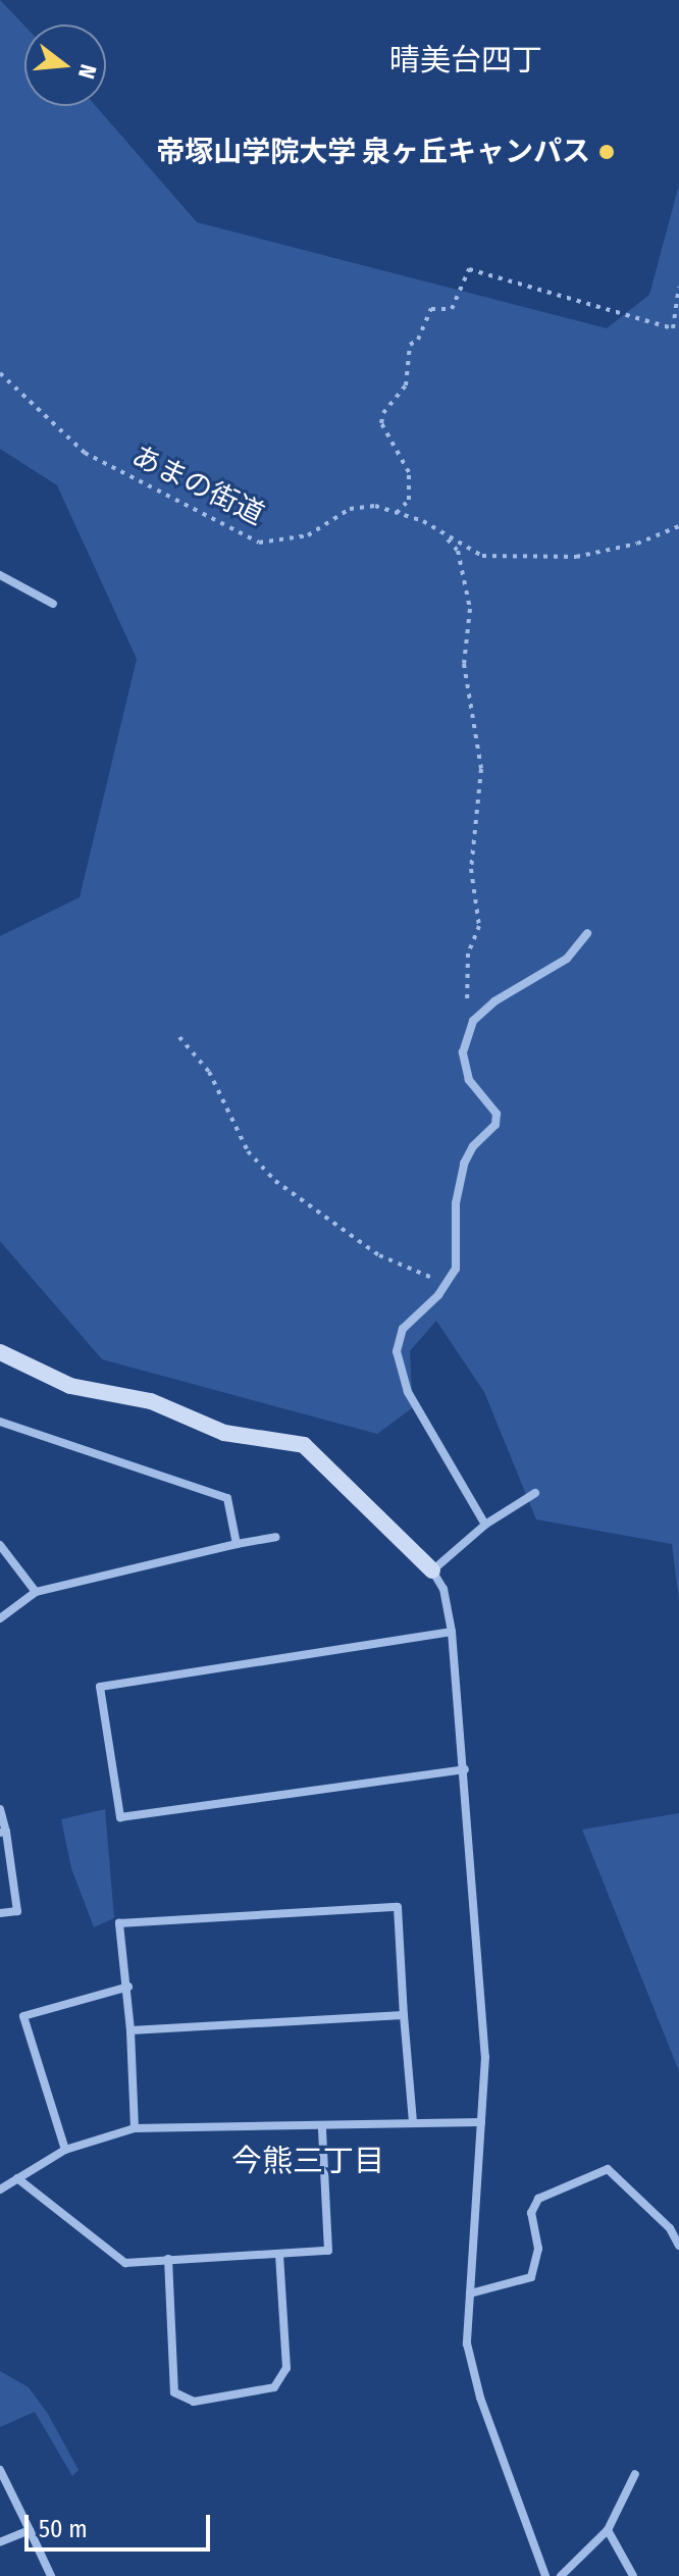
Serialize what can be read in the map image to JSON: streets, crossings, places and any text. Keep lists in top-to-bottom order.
{
  "streets": {
    "path": ["あまの街道"]
  },
  "districts": ["晴美台四丁", "今熊三丁目"],
  "places": ["帝塚山学院大学 泉ヶ丘キャンパス"],
  "scale_bar": "50 m",
  "north": "right"
}
